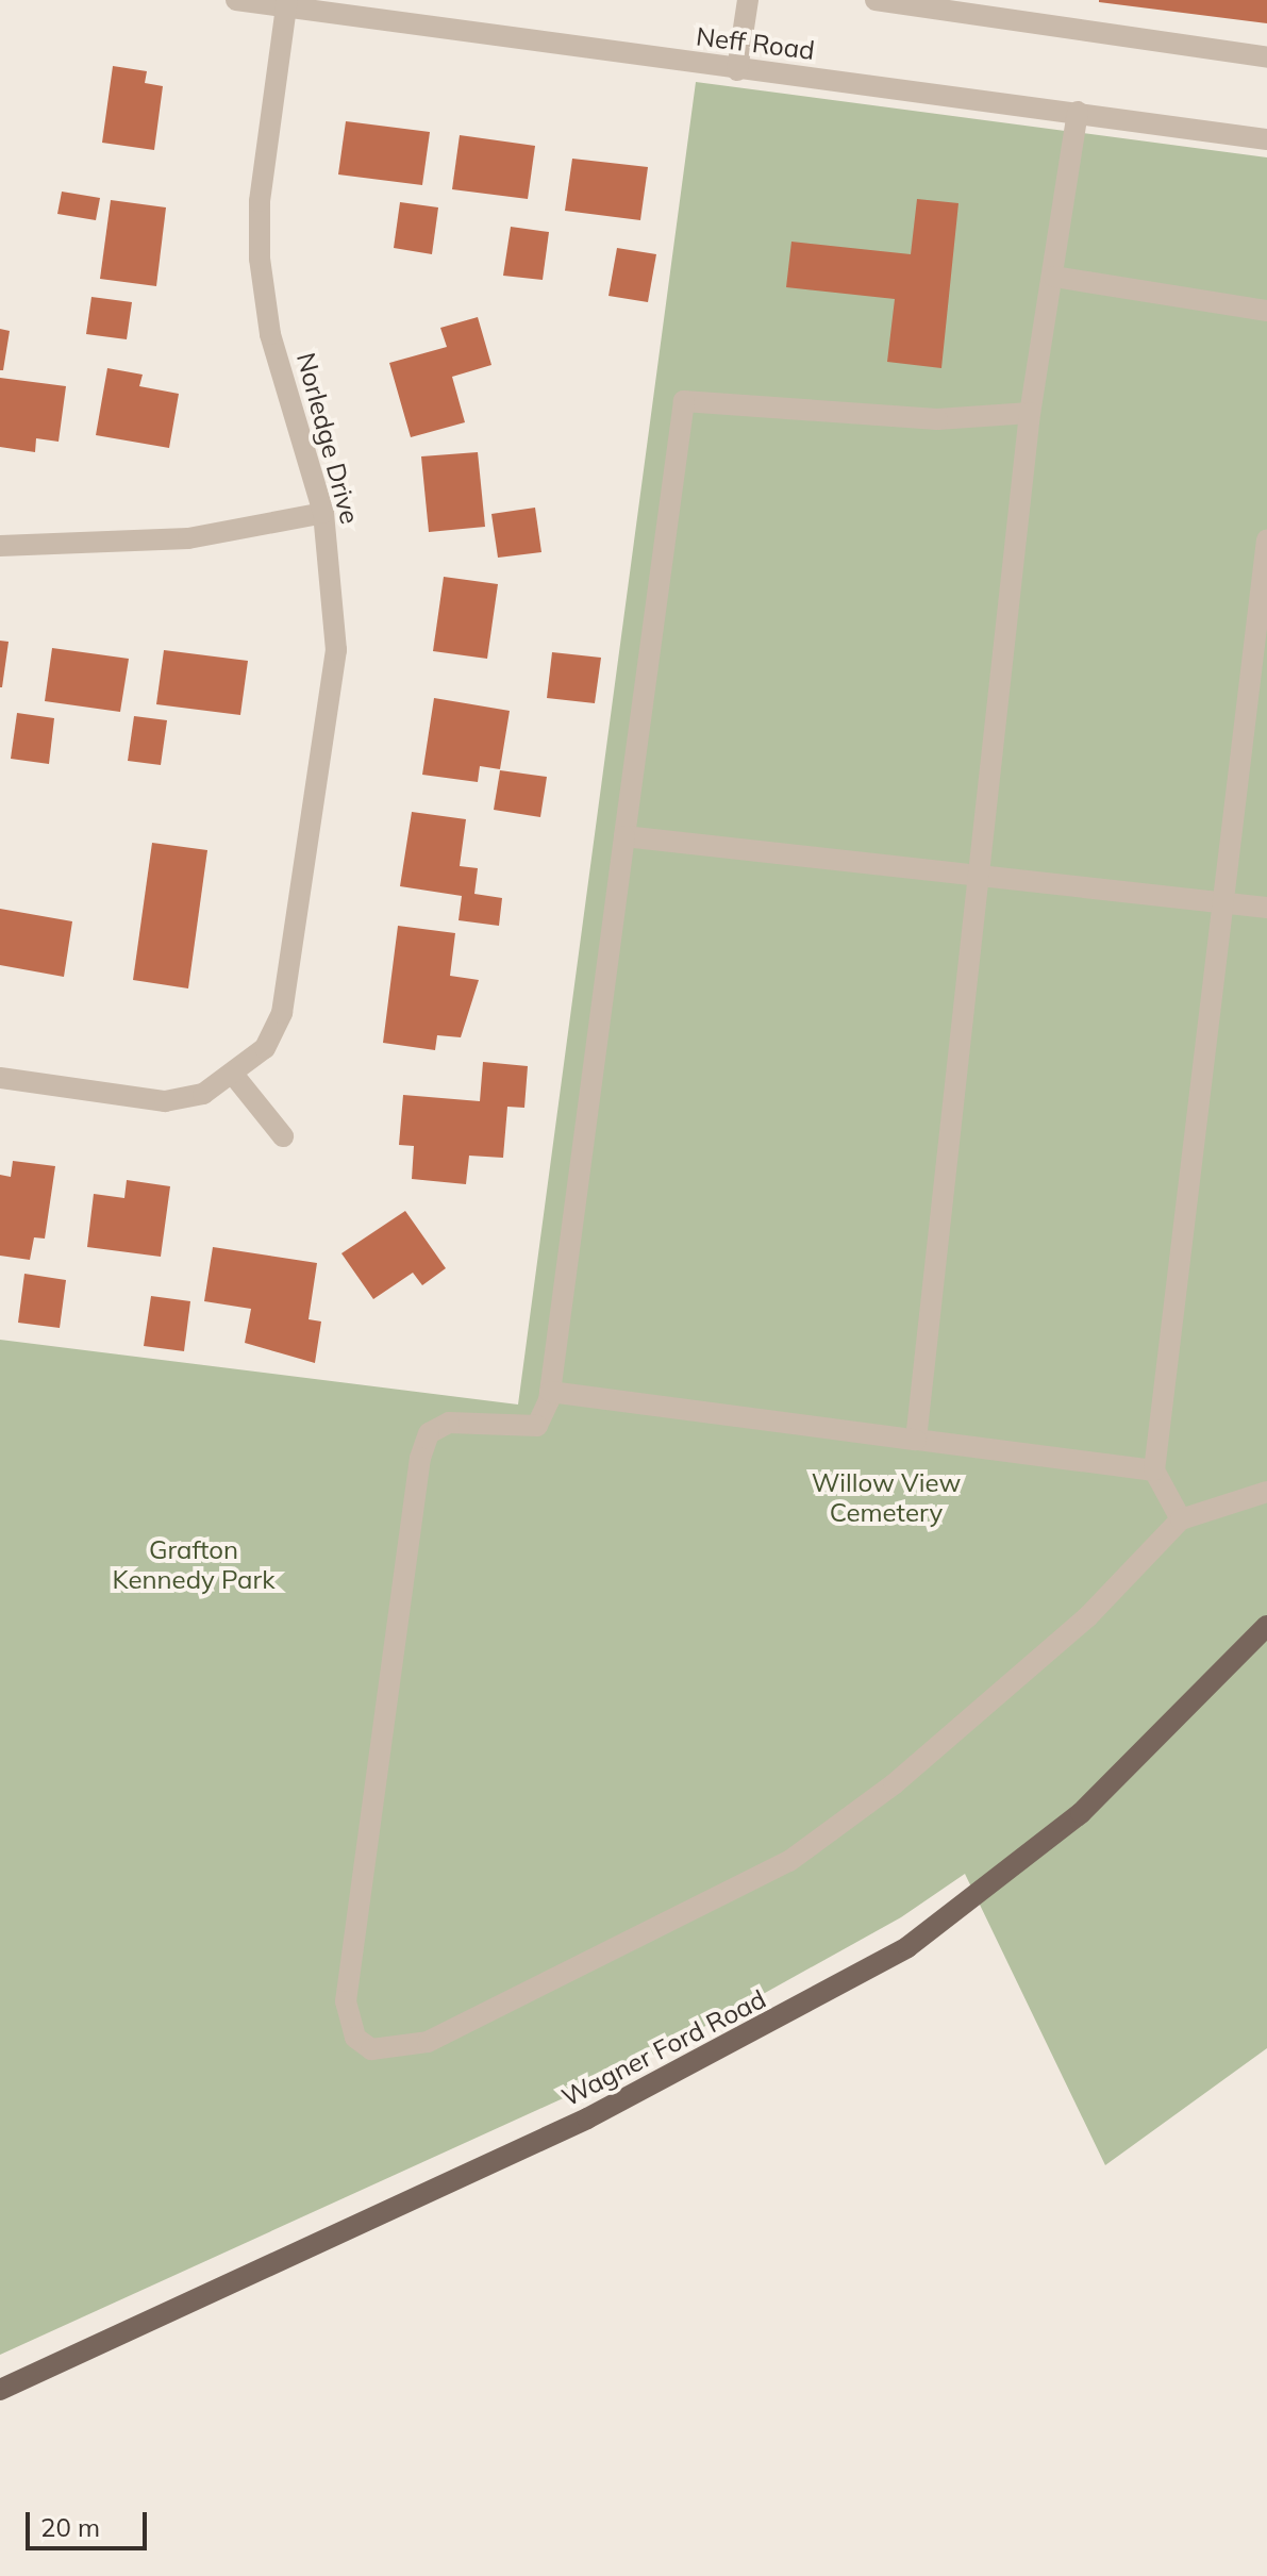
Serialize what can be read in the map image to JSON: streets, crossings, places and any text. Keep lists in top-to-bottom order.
{
  "streets": {
    "main road": ["Wagner Ford Road"],
    "street": ["Neff Road", "Norledge Drive"]
  },
  "crossings": [
    ["Neff Road", "Norledge Drive"]
  ],
  "parks": ["Willow View Cemetery", "Grafton Kennedy Park"],
  "scale_bar": "20 m"
}
